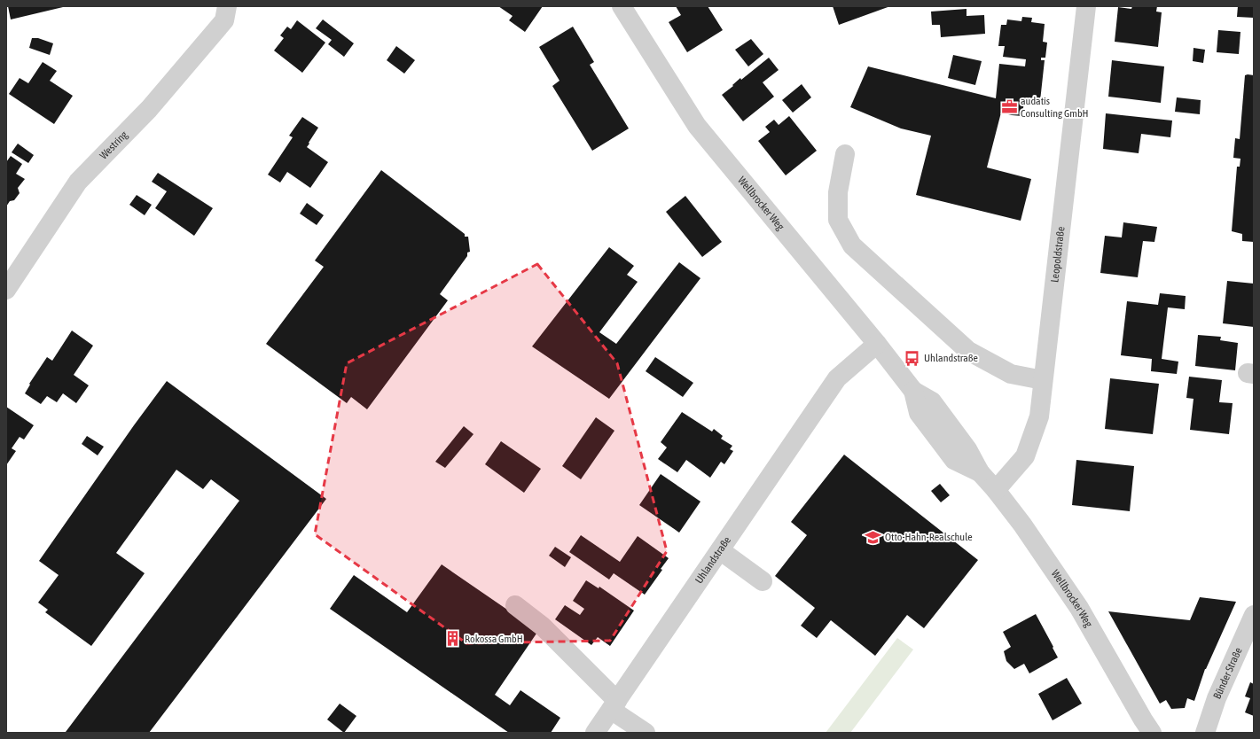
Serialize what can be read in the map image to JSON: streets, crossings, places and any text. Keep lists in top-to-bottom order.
{
  "streets": {
    "street": [
      "Westring",
      "Wellbrocker Weg",
      "Leopoldstraße",
      "Uhlandstraße",
      "Bünder Straße"
    ]
  },
  "crossings": [
    ["Wellbrocker Weg", "Leopoldstraße"],
    ["Wellbrocker Weg", "Uhlandstraße"]
  ],
  "places": {
    "office": ["audatis Consulting GmbH"],
    "bus stop": ["Uhlandstraße"],
    "school or university": ["Otto-Hahn-Realschule"],
    "building": ["Rokossa GmbH"]
  }
}
